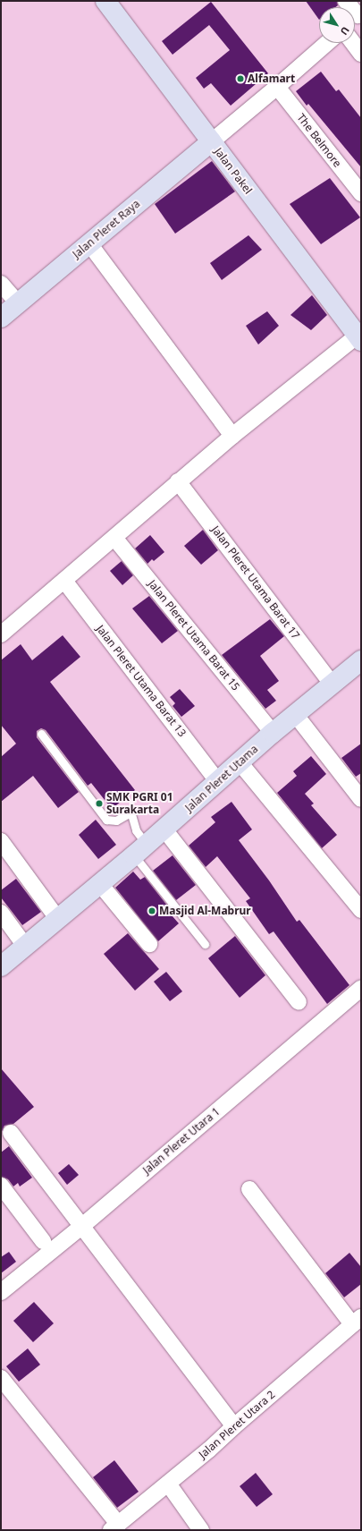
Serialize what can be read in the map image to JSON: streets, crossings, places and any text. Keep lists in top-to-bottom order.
{
  "streets": {
    "street": [
      "The Belmore",
      "Jalan Pakel",
      "Jalan Pleret Raya",
      "Jalan Pleret Utama Barat 17",
      "Jalan Pleret Utama Barat 15",
      "Jalan Pleret Utama Barat 13",
      "Jalan Pleret Utama",
      "Jalan Pleret Utara 1",
      "Jalan Pleret Utara 2"
    ]
  },
  "crossings": [
    ["Jalan Pakel", "Jalan Pleret Raya"],
    ["Jalan Pleret Utama Barat 17", "Jalan Pleret Utama"],
    ["Jalan Pleret Utama Barat 15", "Jalan Pleret Utama"],
    ["Jalan Pleret Utama Barat 13", "Jalan Pleret Utama"]
  ],
  "places": ["Alfamart", "SMK PGRI 01 Surakarta", "Masjid Al-Mabrur"],
  "north": "bottom right"
}
